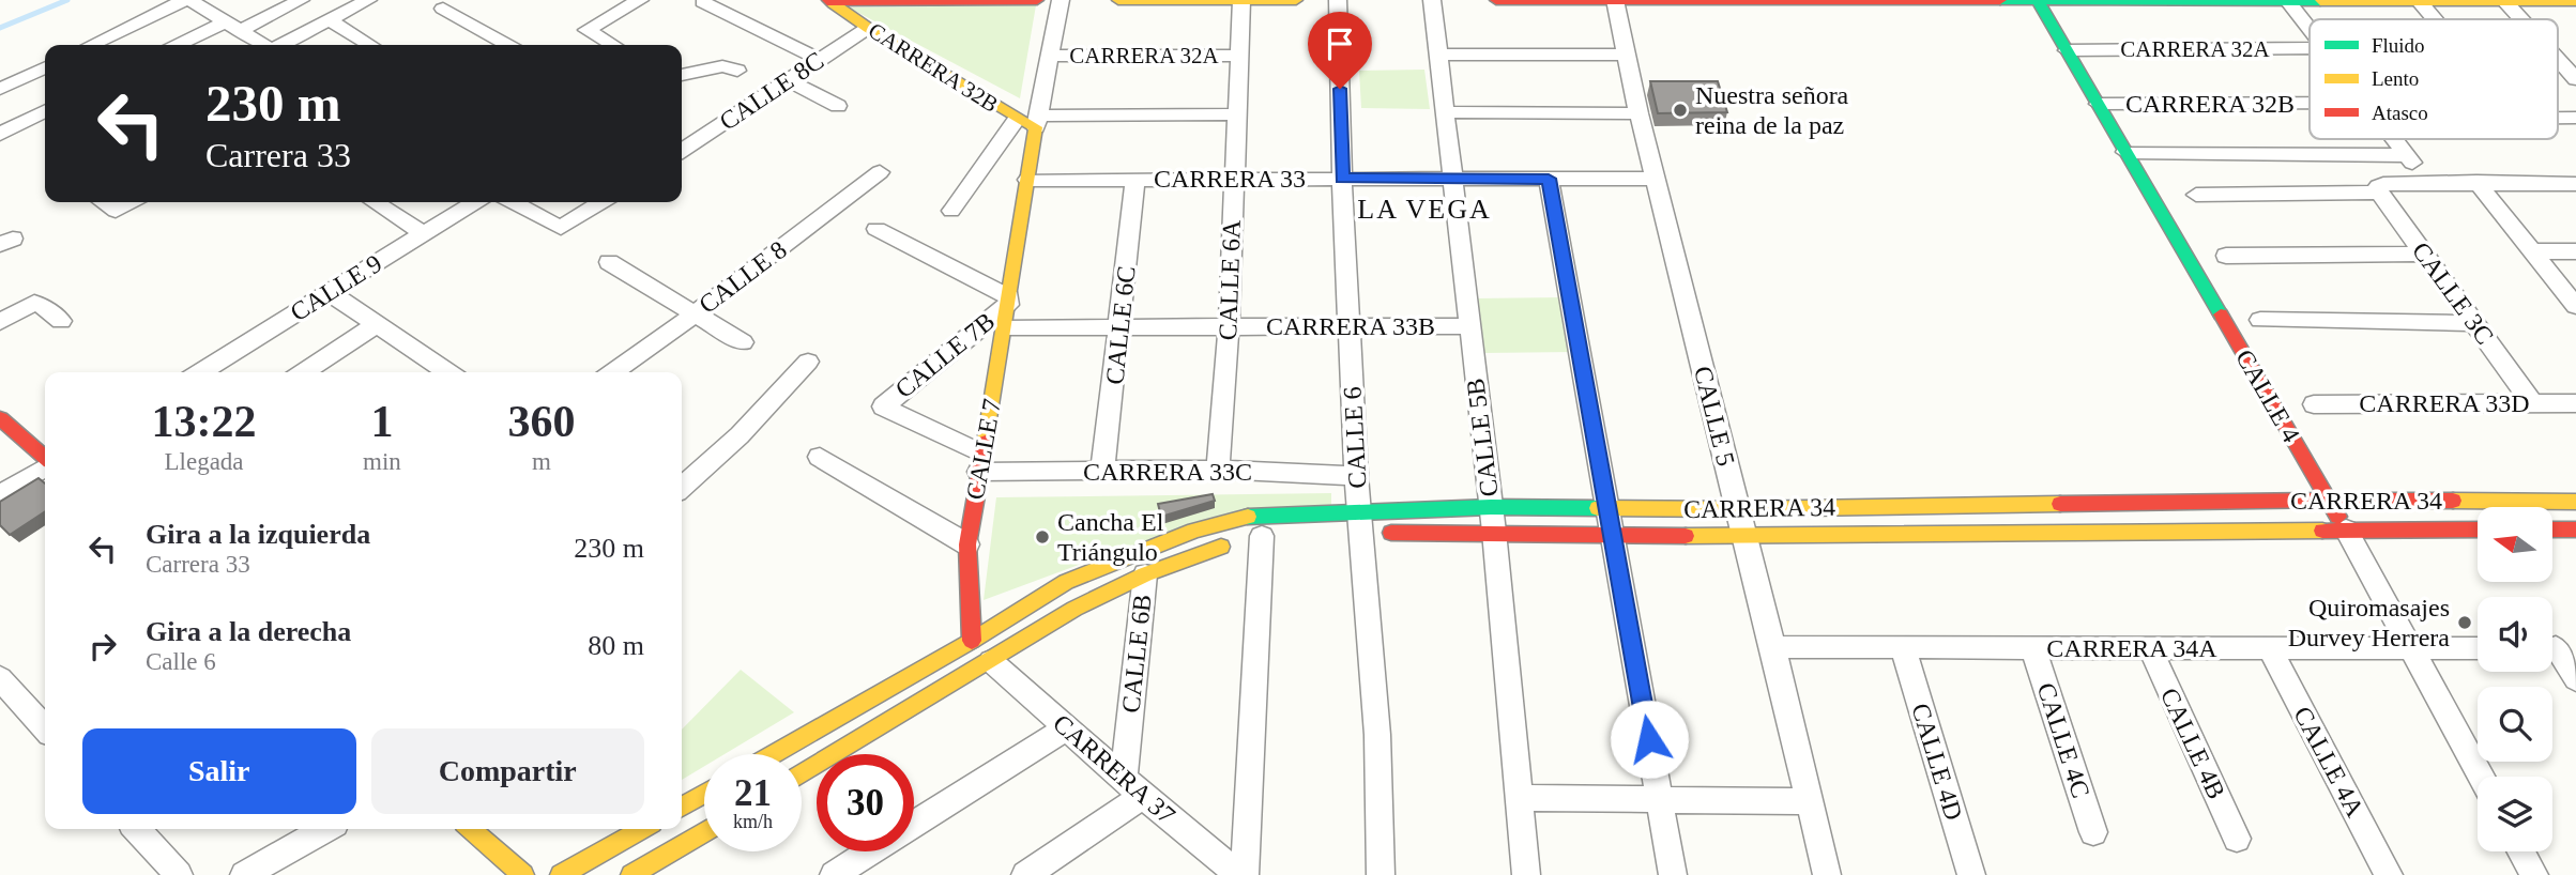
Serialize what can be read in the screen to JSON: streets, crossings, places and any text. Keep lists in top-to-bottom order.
{
  "streets": {
    "street": [
      "CARRERA 32A",
      "CARRERA 32B",
      "CALLE 8C",
      "CARRERA 33",
      "CALLE 8",
      "CALLE 6A",
      "CALLE 9",
      "CALLE 3C",
      "CALLE 6C",
      "CARRERA 33B",
      "CALLE 7B",
      "CALLE 4",
      "CARRERA 33D",
      "CALLE 5",
      "CALLE 6",
      "CALLE 5B",
      "CALLE 7",
      "CARRERA 33C",
      "CARRERA 34",
      "CARRERA 34A",
      "CALLE 6B",
      "CALLE 4C",
      "CALLE 4B",
      "CALLE 4D",
      "CALLE 4A",
      "CARRERA 37"
    ]
  },
  "crossings": [
    ["CARRERA 32A", "CALLE 6A"],
    ["CARRERA 32A", "CALLE 4"],
    ["CARRERA 32A", "CALLE 7"],
    ["CARRERA 32B", "CALLE 8C"],
    ["CARRERA 32B", "CALLE 6A"],
    ["CARRERA 32B", "CALLE 4"],
    ["CARRERA 32B", "CALLE 7"],
    ["CARRERA 33", "CALLE 6A"],
    ["CARRERA 33", "CALLE 6C"],
    ["CARRERA 33", "CALLE 5"],
    ["CARRERA 33", "CALLE 6"],
    ["CARRERA 33", "CALLE 5B"],
    ["CARRERA 33", "CALLE 7"],
    ["CALLE 6A", "CARRERA 33B"],
    ["CALLE 6A", "CARRERA 33C"],
    ["CALLE 3C", "CARRERA 33D"],
    ["CALLE 6C", "CARRERA 33B"],
    ["CALLE 6C", "CARRERA 33C"],
    ["CARRERA 33B", "CALLE 6"],
    ["CARRERA 33B", "CALLE 5B"],
    ["CARRERA 33B", "CALLE 7"],
    ["CALLE 7B", "CALLE 7"],
    ["CALLE 7B", "CARRERA 33C"],
    ["CALLE 4", "CARRERA 34"],
    ["CALLE 4", "CARRERA 34A"],
    ["CALLE 5", "CARRERA 34"],
    ["CALLE 5", "CARRERA 34A"],
    ["CALLE 6", "CARRERA 33C"],
    ["CALLE 6", "CARRERA 34"],
    ["CALLE 5B", "CARRERA 34"],
    ["CALLE 7", "CARRERA 33C"],
    ["CALLE 7", "CARRERA 34"],
    ["CARRERA 34A", "CALLE 4C"],
    ["CARRERA 34A", "CALLE 4B"],
    ["CARRERA 34A", "CALLE 4D"],
    ["CARRERA 34A", "CALLE 4A"],
    ["CALLE 6B", "CARRERA 37"]
  ],
  "districts": ["LA VEGA"],
  "places": ["Nuestra señora reina de la paz", "Cancha El Triángulo", "Quiromasajes Durvey Herrera"],
  "legend": ["Fluido", "Lento", "Atasco"],
  "north": "left",
  "page": {
    "turn": ["230 m", "Carrera 33"],
    "eta": [
      "13:22",
      "Llegada",
      "1",
      "min",
      "360",
      "m"
    ],
    "list": [
      {
        "name": "Gira a la izquierda",
        "note": "Carrera 33",
        "value": "230 m"
      },
      {
        "name": "Gira a la derecha",
        "note": "Calle 6",
        "value": "80 m"
      }
    ],
    "buttons": ["Salir", "Compartir"],
    "speed": "21 km/h",
    "limit": "30"
  }
}
